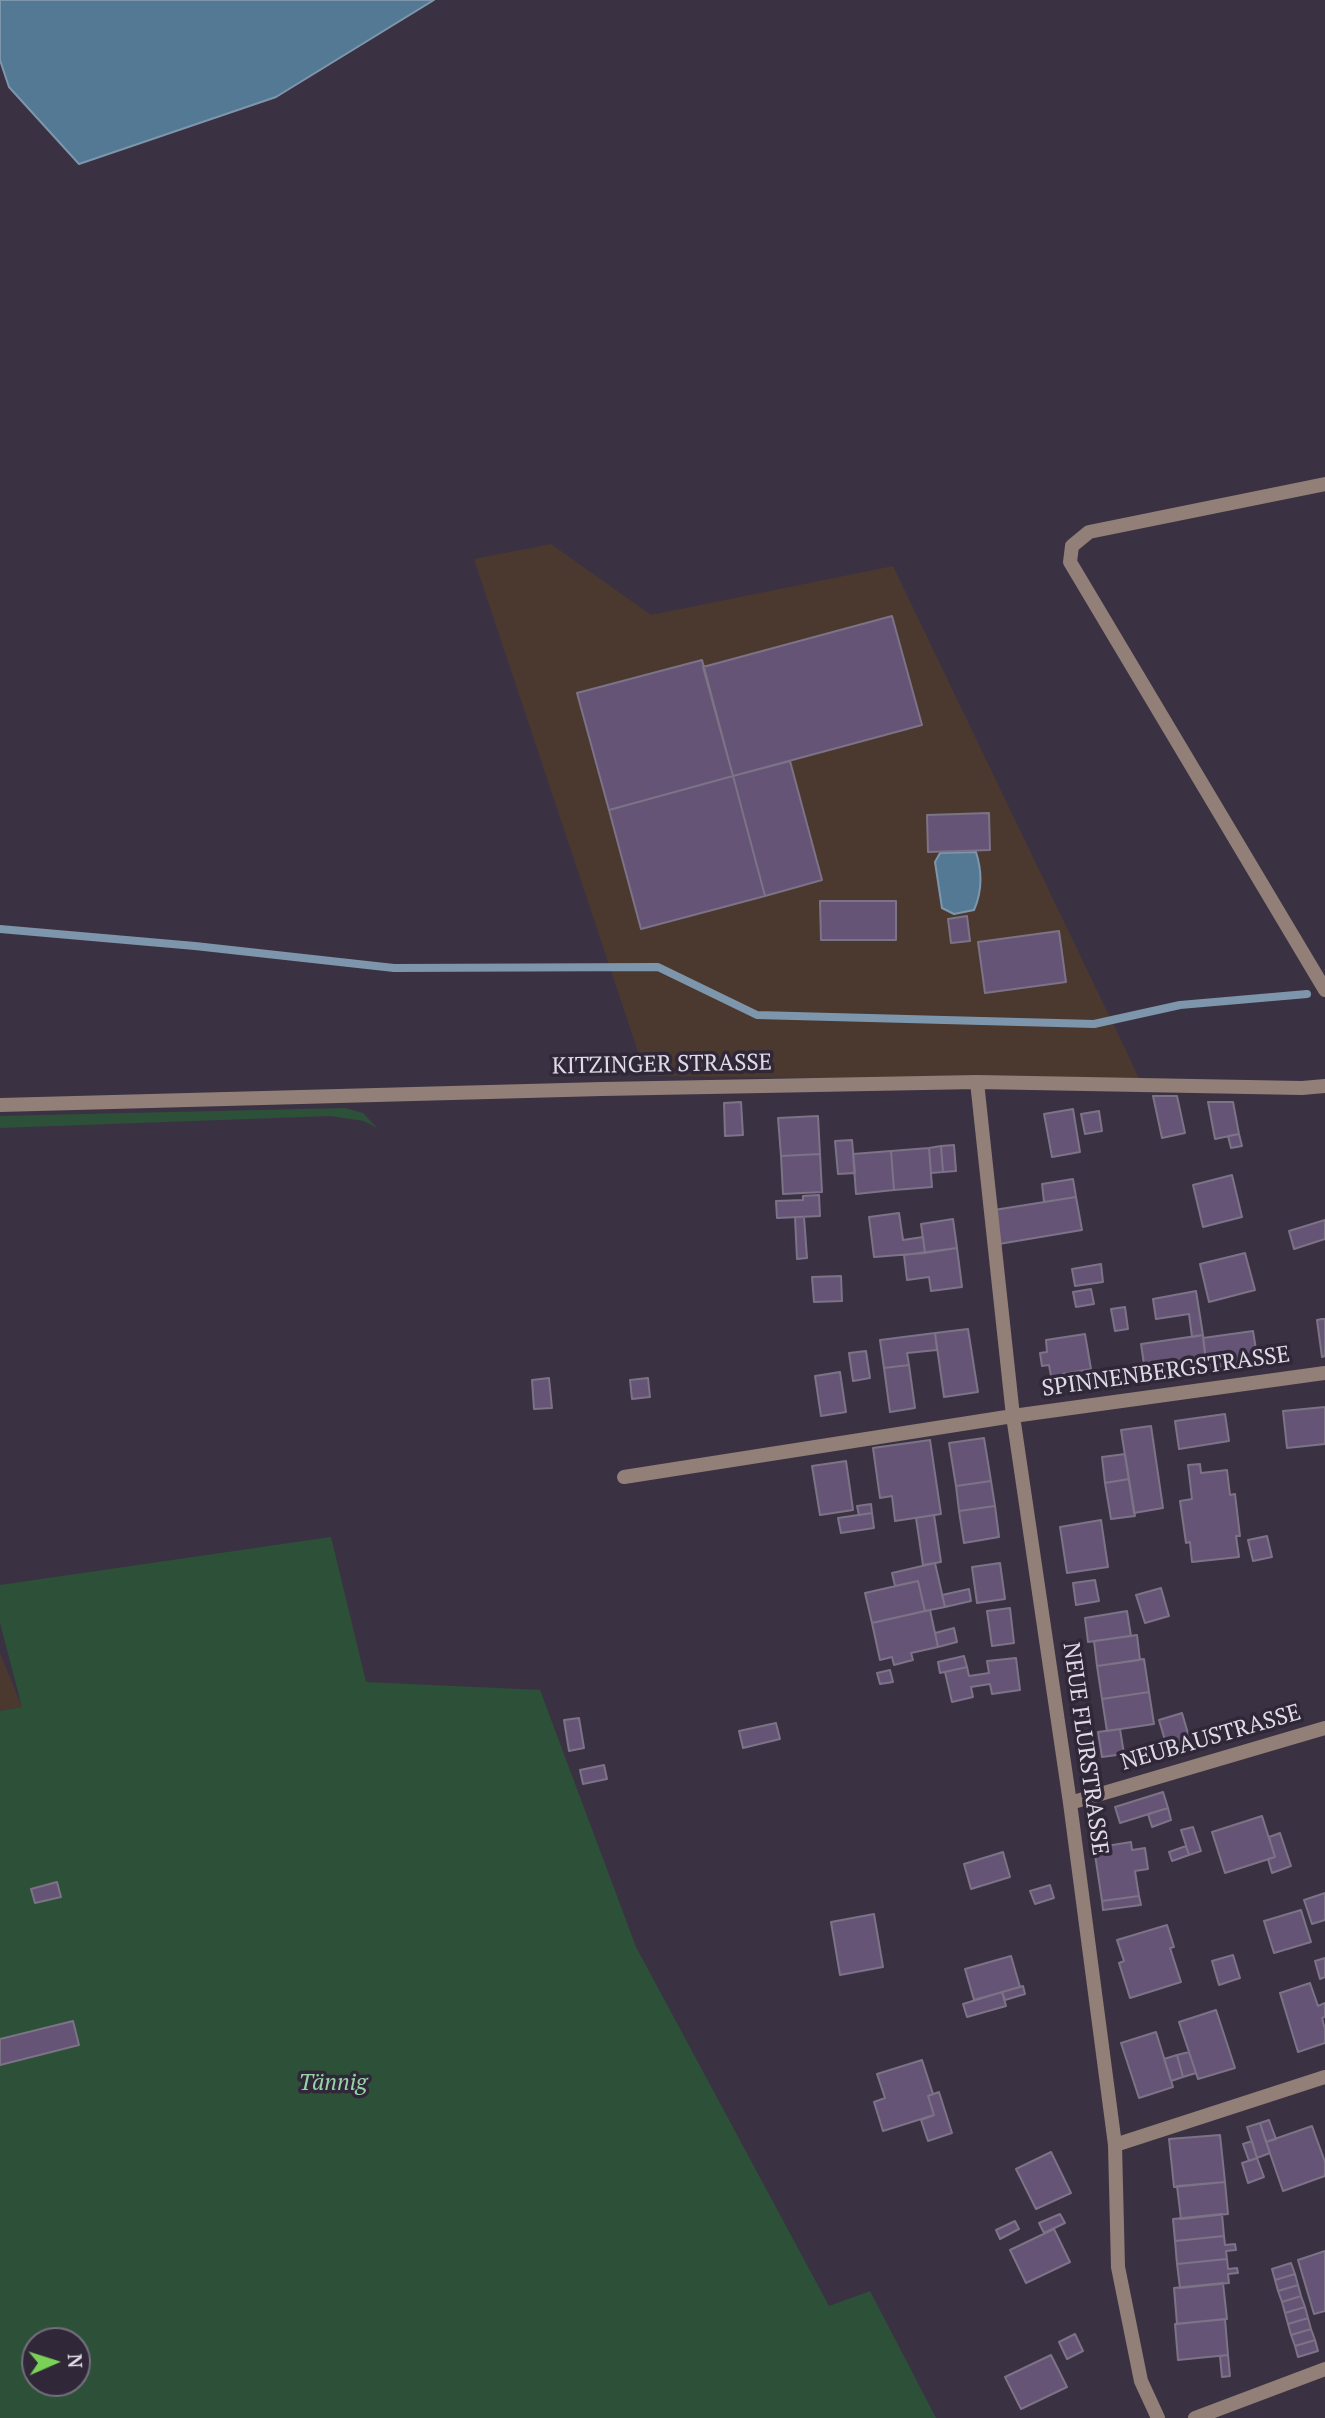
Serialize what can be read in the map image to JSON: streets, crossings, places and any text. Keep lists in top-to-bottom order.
{
  "streets": {
    "street": [
      "KITZINGER STRASSE",
      "SPINNENBERGSTRASSE",
      "NEUBAUSTRASSE",
      "NEUE FLURSTRASSE"
    ]
  },
  "crossings": [
    ["KITZINGER STRASSE", "NEUE FLURSTRASSE"],
    ["SPINNENBERGSTRASSE", "NEUE FLURSTRASSE"],
    ["NEUBAUSTRASSE", "NEUE FLURSTRASSE"]
  ],
  "parks": ["Tännig"],
  "north": "right"
}
